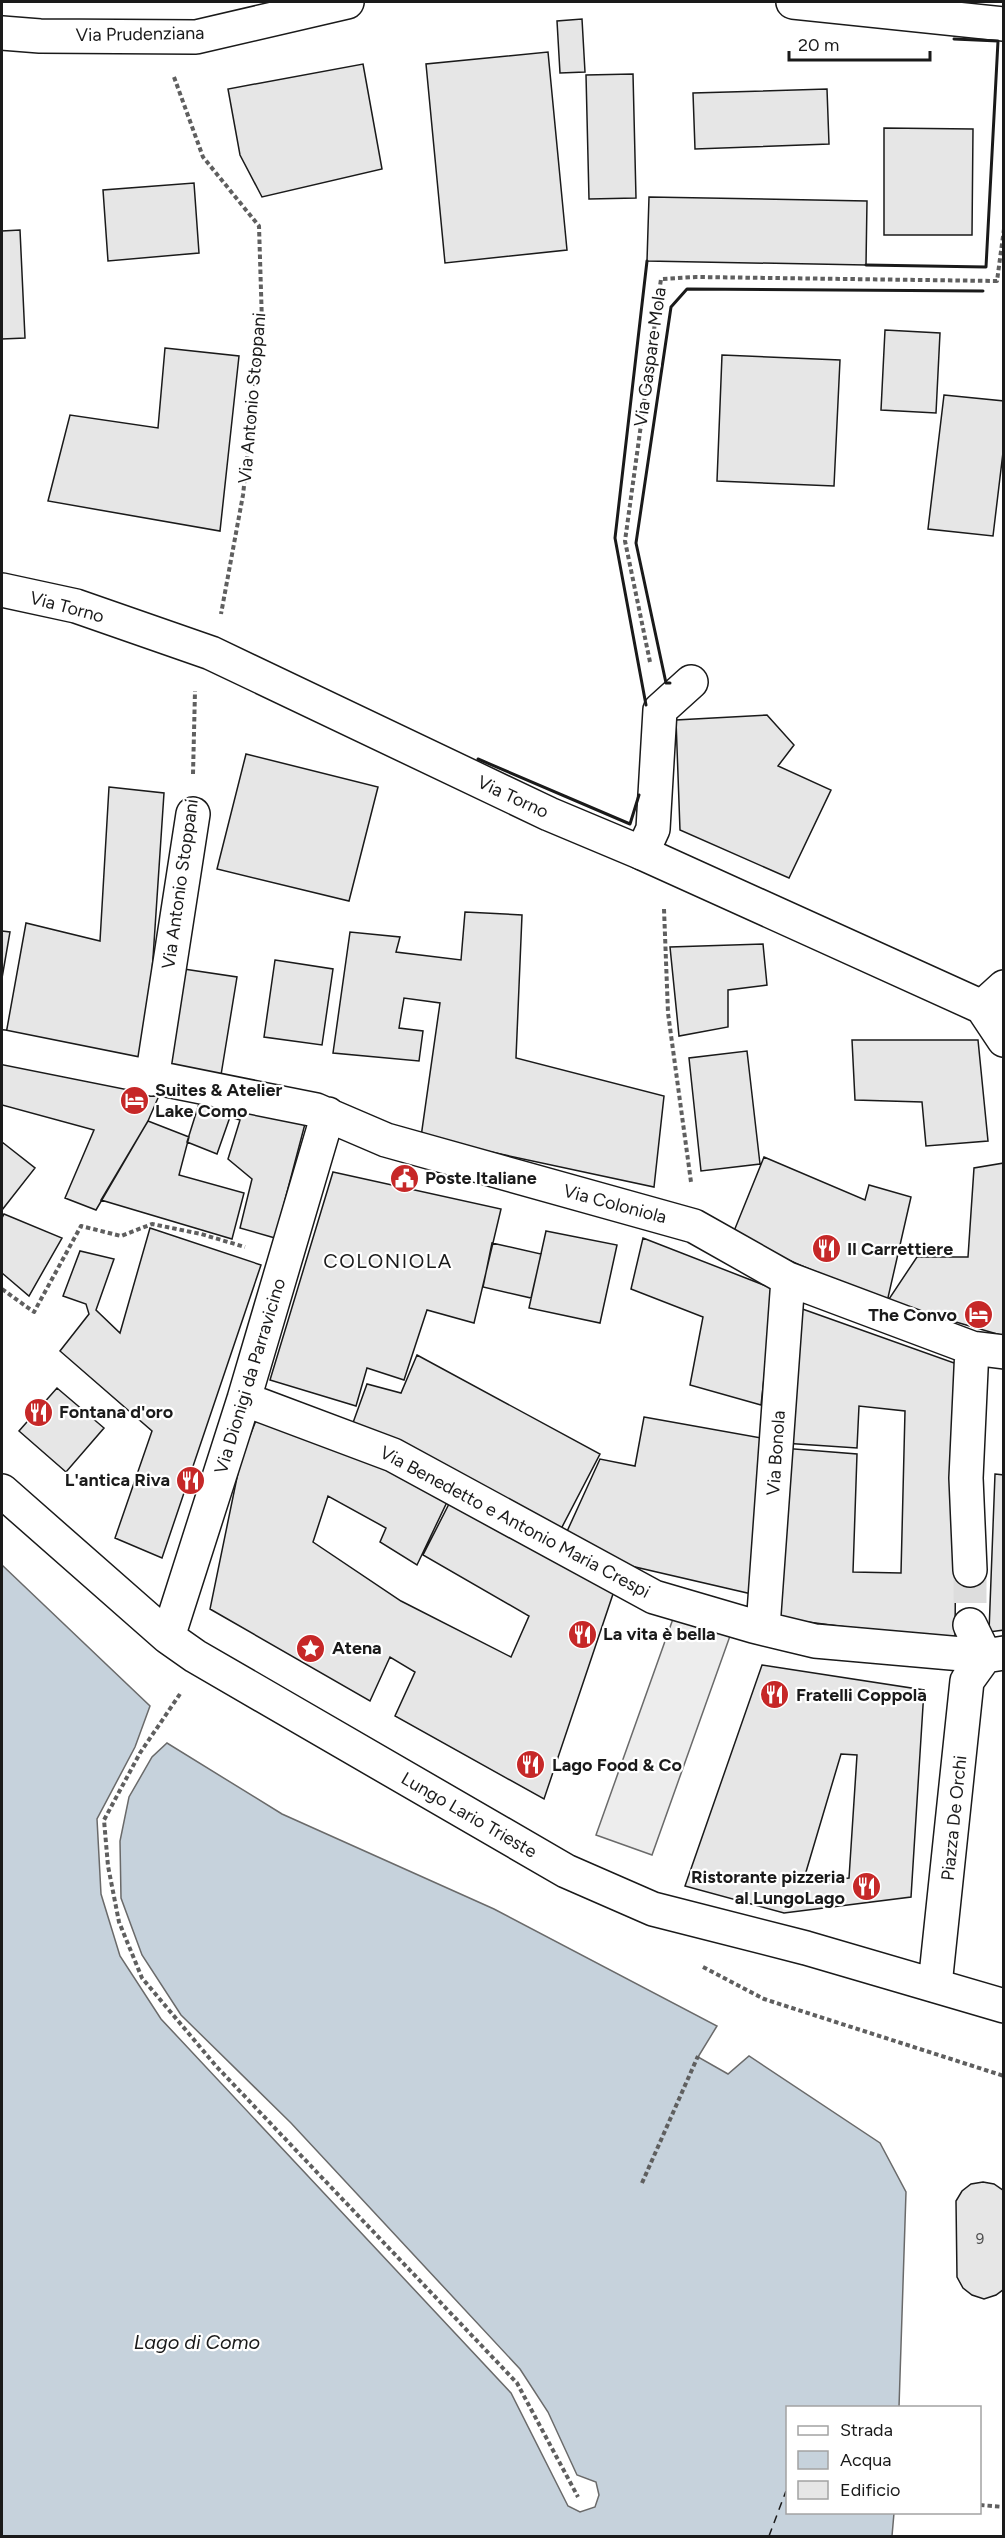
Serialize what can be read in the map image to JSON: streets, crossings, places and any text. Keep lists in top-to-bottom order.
{
  "streets": {
    "street": [
      "Via Prudenziana",
      "Via Antonio Stoppani",
      "Via Torno",
      "Via Coloniola",
      "Via Dionigi da Parravicino",
      "Via Bonola",
      "Via Benedetto e Antonio Maria Crespi",
      "Lungo Lario Trieste",
      "Piazza De Orchi"
    ],
    "path": ["Via Gaspare Mola"]
  },
  "crossings": [
    ["Via Antonio Stoppani", "Via Coloniola"],
    ["Via Coloniola", "Via Dionigi da Parravicino"],
    ["Via Coloniola", "Via Bonola"],
    ["Via Dionigi da Parravicino", "Via Benedetto e Antonio Maria Crespi"],
    ["Via Dionigi da Parravicino", "Lungo Lario Trieste"],
    ["Via Bonola", "Via Benedetto e Antonio Maria Crespi"],
    ["Via Benedetto e Antonio Maria Crespi", "Piazza De Orchi"],
    ["Lungo Lario Trieste", "Piazza De Orchi"]
  ],
  "districts": ["COLONIOLA"],
  "water": ["Lago di Como"],
  "places": {
    "hotel": ["Suites & Atelier Lake Como", "The Convo"],
    "public building": ["Poste Italiane"],
    "restaurant": [
      "Il Carrettiere",
      "Fontana d'oro",
      "L'antica Riva",
      "La vita è bella",
      "Fratelli Coppola",
      "Lago Food & Co",
      "Ristorante pizzeria al LungoLago"
    ],
    "place": ["Atena"]
  },
  "house_numbers": ["9"],
  "legend": ["Strada", "Acqua", "Edificio"],
  "scale_bar": "20 m"
}
